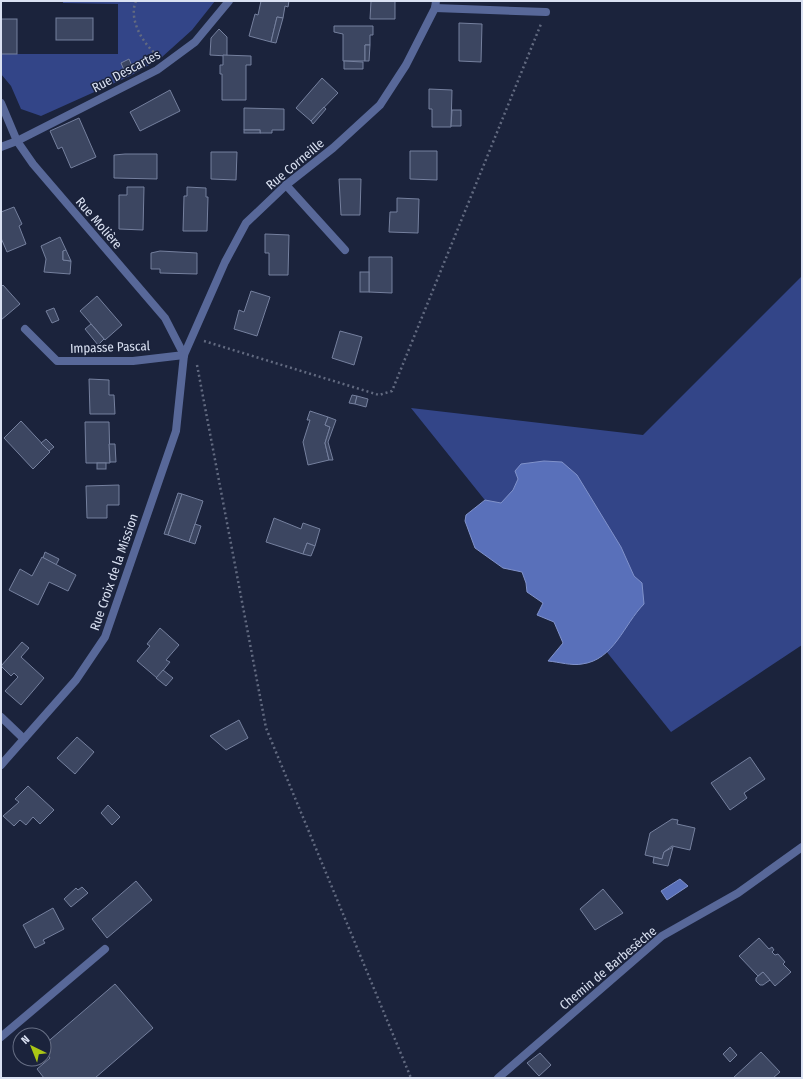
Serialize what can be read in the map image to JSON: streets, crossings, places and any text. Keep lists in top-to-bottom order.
{
  "streets": {
    "street": [
      "Rue Descartes",
      "Rue Corneille",
      "Rue Molière",
      "Impasse Pascal",
      "Rue Croix de la Mission",
      "Chemin de Barbesèche"
    ]
  },
  "crossings": [
    ["Rue Descartes", "Rue Molière"],
    ["Rue Corneille", "Rue Molière"],
    ["Rue Corneille", "Impasse Pascal"],
    ["Rue Corneille", "Rue Croix de la Mission"],
    ["Rue Molière", "Impasse Pascal"],
    ["Rue Molière", "Rue Croix de la Mission"],
    ["Impasse Pascal", "Rue Croix de la Mission"]
  ],
  "north": "top left"
}
